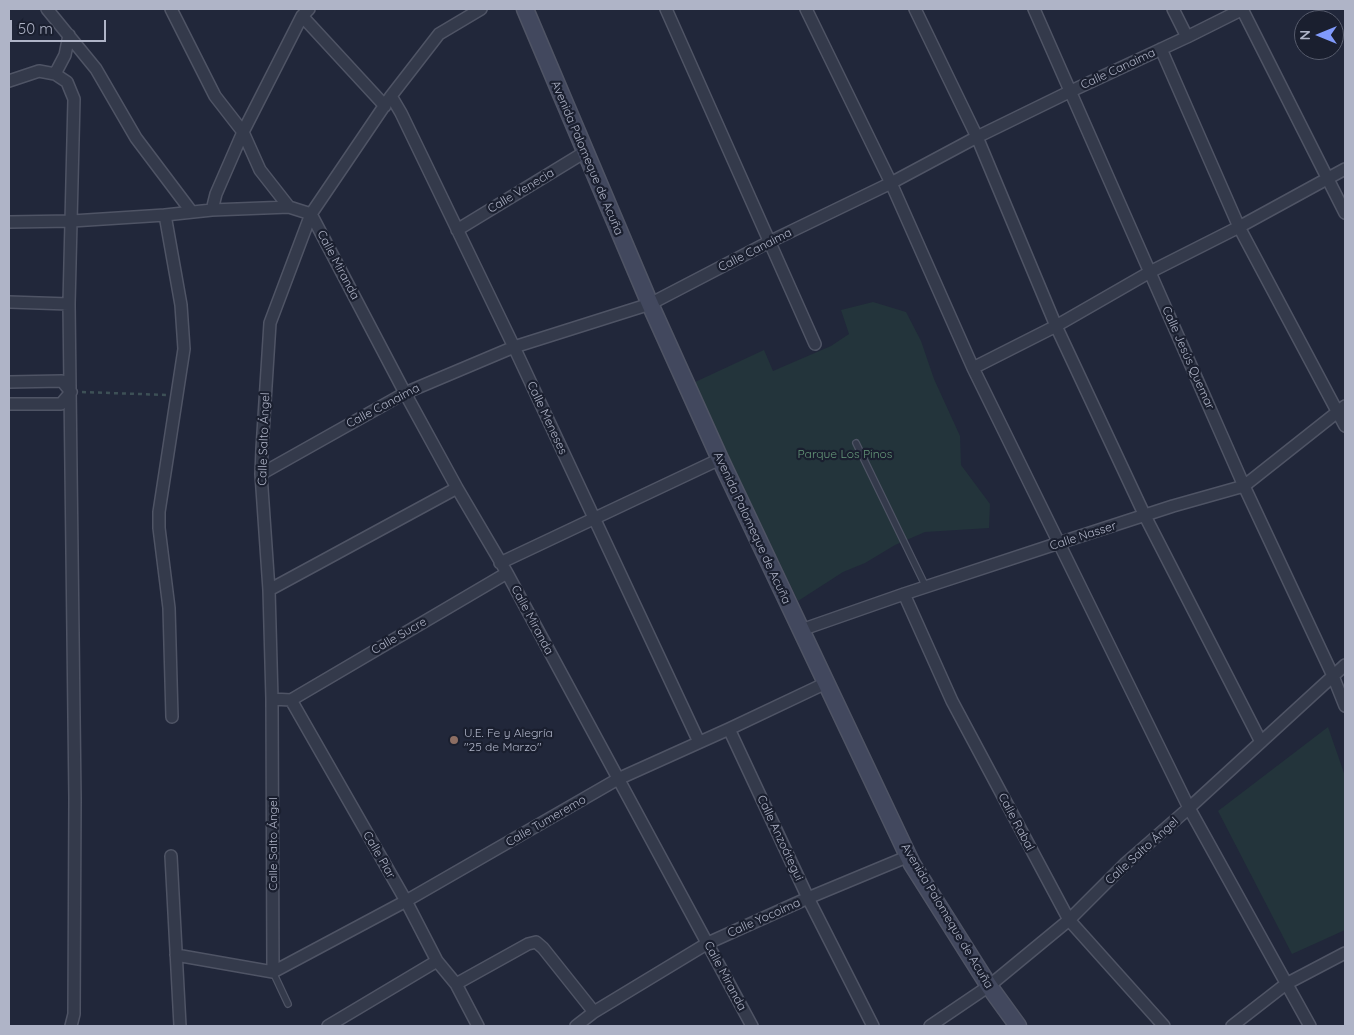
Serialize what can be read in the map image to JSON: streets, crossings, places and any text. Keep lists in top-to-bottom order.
{
  "streets": {
    "street": [
      "Calle Canaima",
      "Avenida Palomeque de Acuña",
      "Calle Venecia",
      "Calle Miranda",
      "Calle Jesús Quemar",
      "Calle Meneses",
      "Calle Salto Ángel",
      "Calle Nasser",
      "Calle Sucre",
      "Calle Tumeremo",
      "Calle Rabal",
      "Calle Anzoátegui",
      "Calle Piar",
      "Calle Yocoima"
    ]
  },
  "crossings": [
    ["Calle Canaima", "Avenida Palomeque de Acuña"],
    ["Calle Canaima", "Calle Miranda"],
    ["Calle Canaima", "Calle Jesús Quemar"],
    ["Calle Canaima", "Calle Meneses"],
    ["Calle Canaima", "Calle Salto Ángel"],
    ["Avenida Palomeque de Acuña", "Calle Venecia"],
    ["Avenida Palomeque de Acuña", "Calle Salto Ángel"],
    ["Avenida Palomeque de Acuña", "Calle Nasser"],
    ["Avenida Palomeque de Acuña", "Calle Sucre"],
    ["Avenida Palomeque de Acuña", "Calle Tumeremo"],
    ["Avenida Palomeque de Acuña", "Calle Yocoima"],
    ["Calle Venecia", "Calle Meneses"],
    ["Calle Miranda", "Calle Salto Ángel"],
    ["Calle Miranda", "Calle Sucre"],
    ["Calle Miranda", "Calle Tumeremo"],
    ["Calle Miranda", "Calle Yocoima"],
    ["Calle Jesús Quemar", "Calle Salto Ángel"],
    ["Calle Jesús Quemar", "Calle Nasser"],
    ["Calle Meneses", "Calle Salto Ángel"],
    ["Calle Meneses", "Calle Sucre"],
    ["Calle Meneses", "Calle Tumeremo"],
    ["Calle Salto Ángel", "Calle Tumeremo"],
    ["Calle Salto Ángel", "Calle Rabal"],
    ["Calle Nasser", "Calle Rabal"],
    ["Calle Sucre", "Calle Piar"],
    ["Calle Tumeremo", "Calle Anzoátegui"],
    ["Calle Tumeremo", "Calle Piar"],
    ["Calle Anzoátegui", "Calle Yocoima"]
  ],
  "parks": ["Parque Los Pinos"],
  "places": ["U.E. Fe y Alegría \"25 de Marzo\""],
  "scale_bar": "50 m",
  "north": "left"
}
